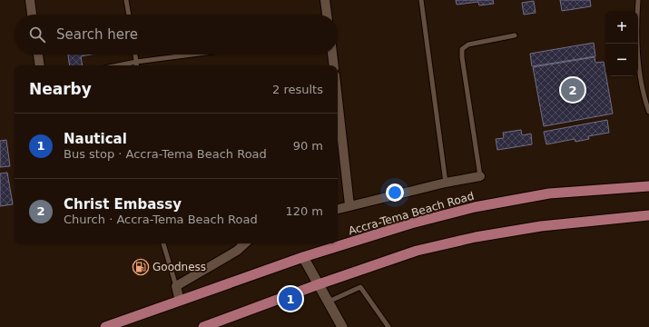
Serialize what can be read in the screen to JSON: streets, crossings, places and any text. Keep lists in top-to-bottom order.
{
  "streets": {
    "main road": ["Accra-Tema Beach Road"]
  },
  "places": {
    "fuel station": ["Goodness"]
  },
  "page": {
    "map_buttons": ["+", "−"],
    "search": "Search here",
    "heading": ["Nearby", "2 results"],
    "pins": ["2", "1"],
    "list": [
      {
        "mark": "1",
        "name": "Nautical",
        "note": "Bus stop · Accra-Tema Beach Road",
        "value": "90 m"
      },
      {
        "mark": "2",
        "name": "Christ Embassy",
        "note": "Church · Accra-Tema Beach Road",
        "value": "120 m"
      }
    ]
  }
}
